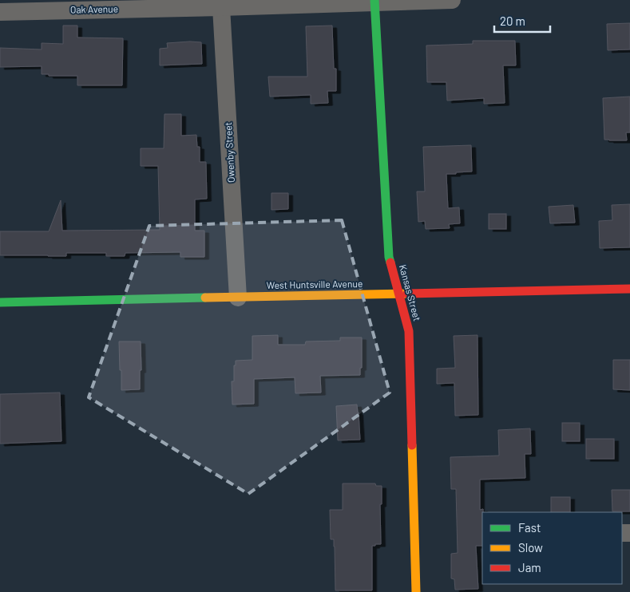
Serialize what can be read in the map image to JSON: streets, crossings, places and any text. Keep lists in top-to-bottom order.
{
  "streets": {
    "main road": ["West Huntsville Avenue", "Kansas Street"],
    "street": ["Oak Avenue", "Owenby Street"]
  },
  "crossings": [
    ["Oak Avenue", "Owenby Street"],
    ["Oak Avenue", "Kansas Street"],
    ["Owenby Street", "West Huntsville Avenue"],
    ["West Huntsville Avenue", "Kansas Street"]
  ],
  "legend": ["Fast", "Slow", "Jam"],
  "scale_bar": "20 m"
}
